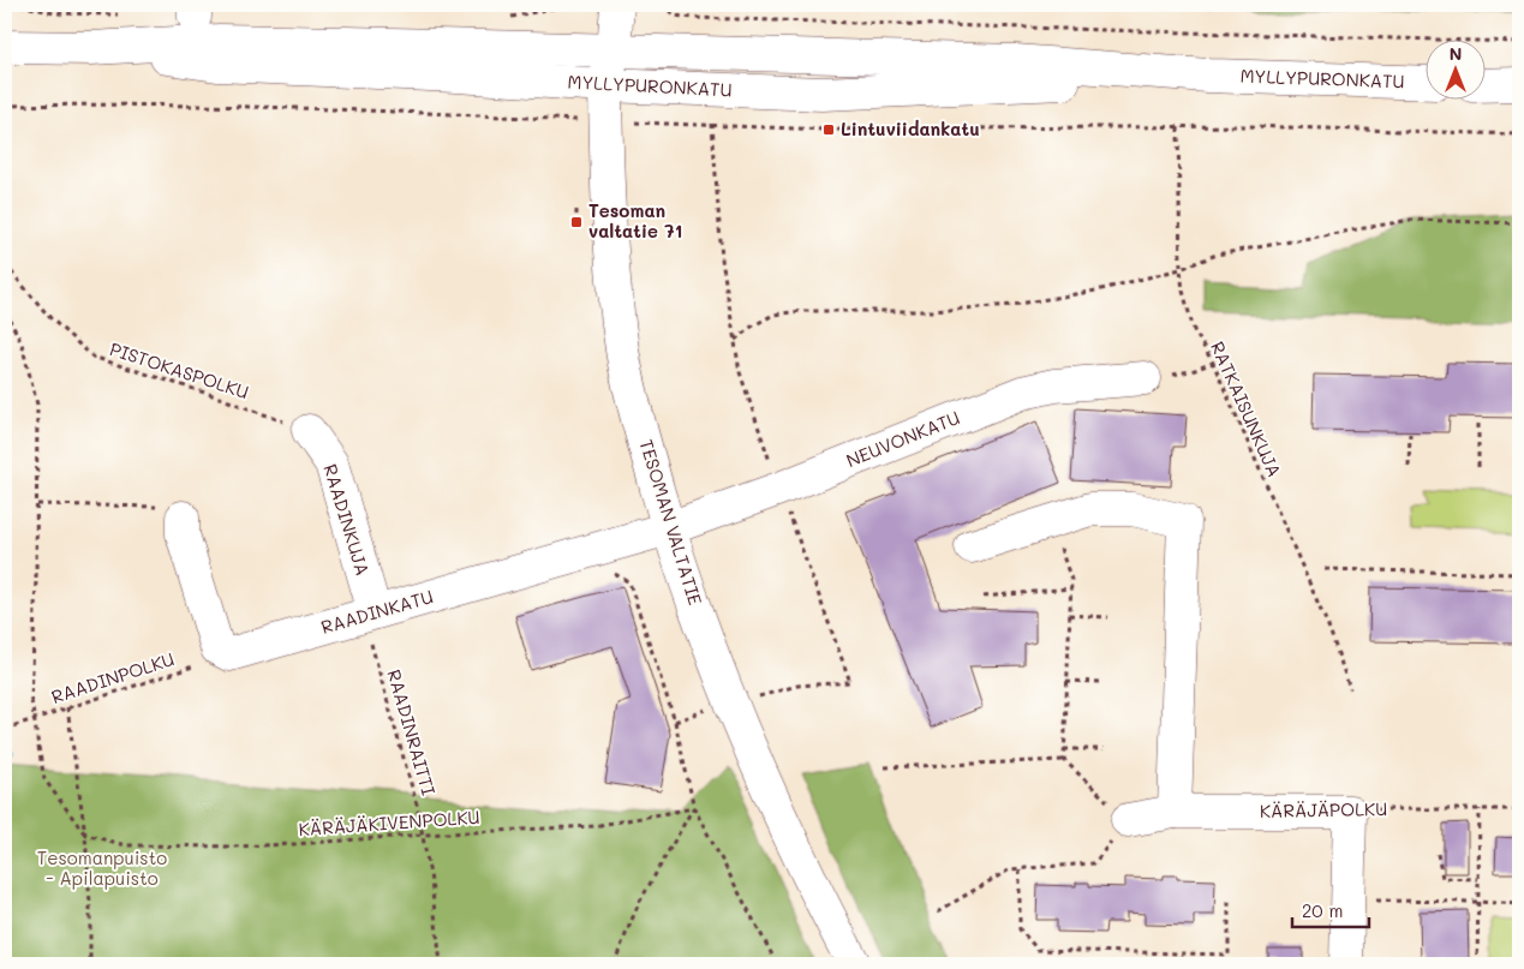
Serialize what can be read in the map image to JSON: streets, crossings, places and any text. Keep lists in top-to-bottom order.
{
  "streets": {
    "main road": [
      "MYLLYPURONKATU",
      "NEUVONKATU",
      "RAADINKUJA",
      "TESOMAN VALTATIE",
      "RAADINKATU",
      "KÄRÄJÄPOLKU"
    ],
    "path": [
      "PISTOKASPOLKU",
      "RATKAISUNKUJA",
      "RAADINPOLKU",
      "RAADINRAITTI",
      "KÄRÄJÄKIVENPOLKU"
    ]
  },
  "crossings": [
    ["MYLLYPURONKATU", "TESOMAN VALTATIE"],
    ["PISTOKASPOLKU", "RAADINKUJA"],
    ["NEUVONKATU", "TESOMAN VALTATIE"],
    ["NEUVONKATU", "RAADINKATU"],
    ["RAADINKUJA", "RAADINKATU"],
    ["RAADINKUJA", "RAADINRAITTI"],
    ["TESOMAN VALTATIE", "RAADINKATU"],
    ["RAADINKATU", "RAADINPOLKU"],
    ["RAADINKATU", "RAADINRAITTI"],
    ["RAADINRAITTI", "KÄRÄJÄKIVENPOLKU"]
  ],
  "parks": ["Tesomanpuisto - Apilapuisto"],
  "places": {
    "transit": ["Lintuviidankatu", "Tesoman valtatie 71"]
  },
  "scale_bar": "20 m",
  "north": "top"
}
